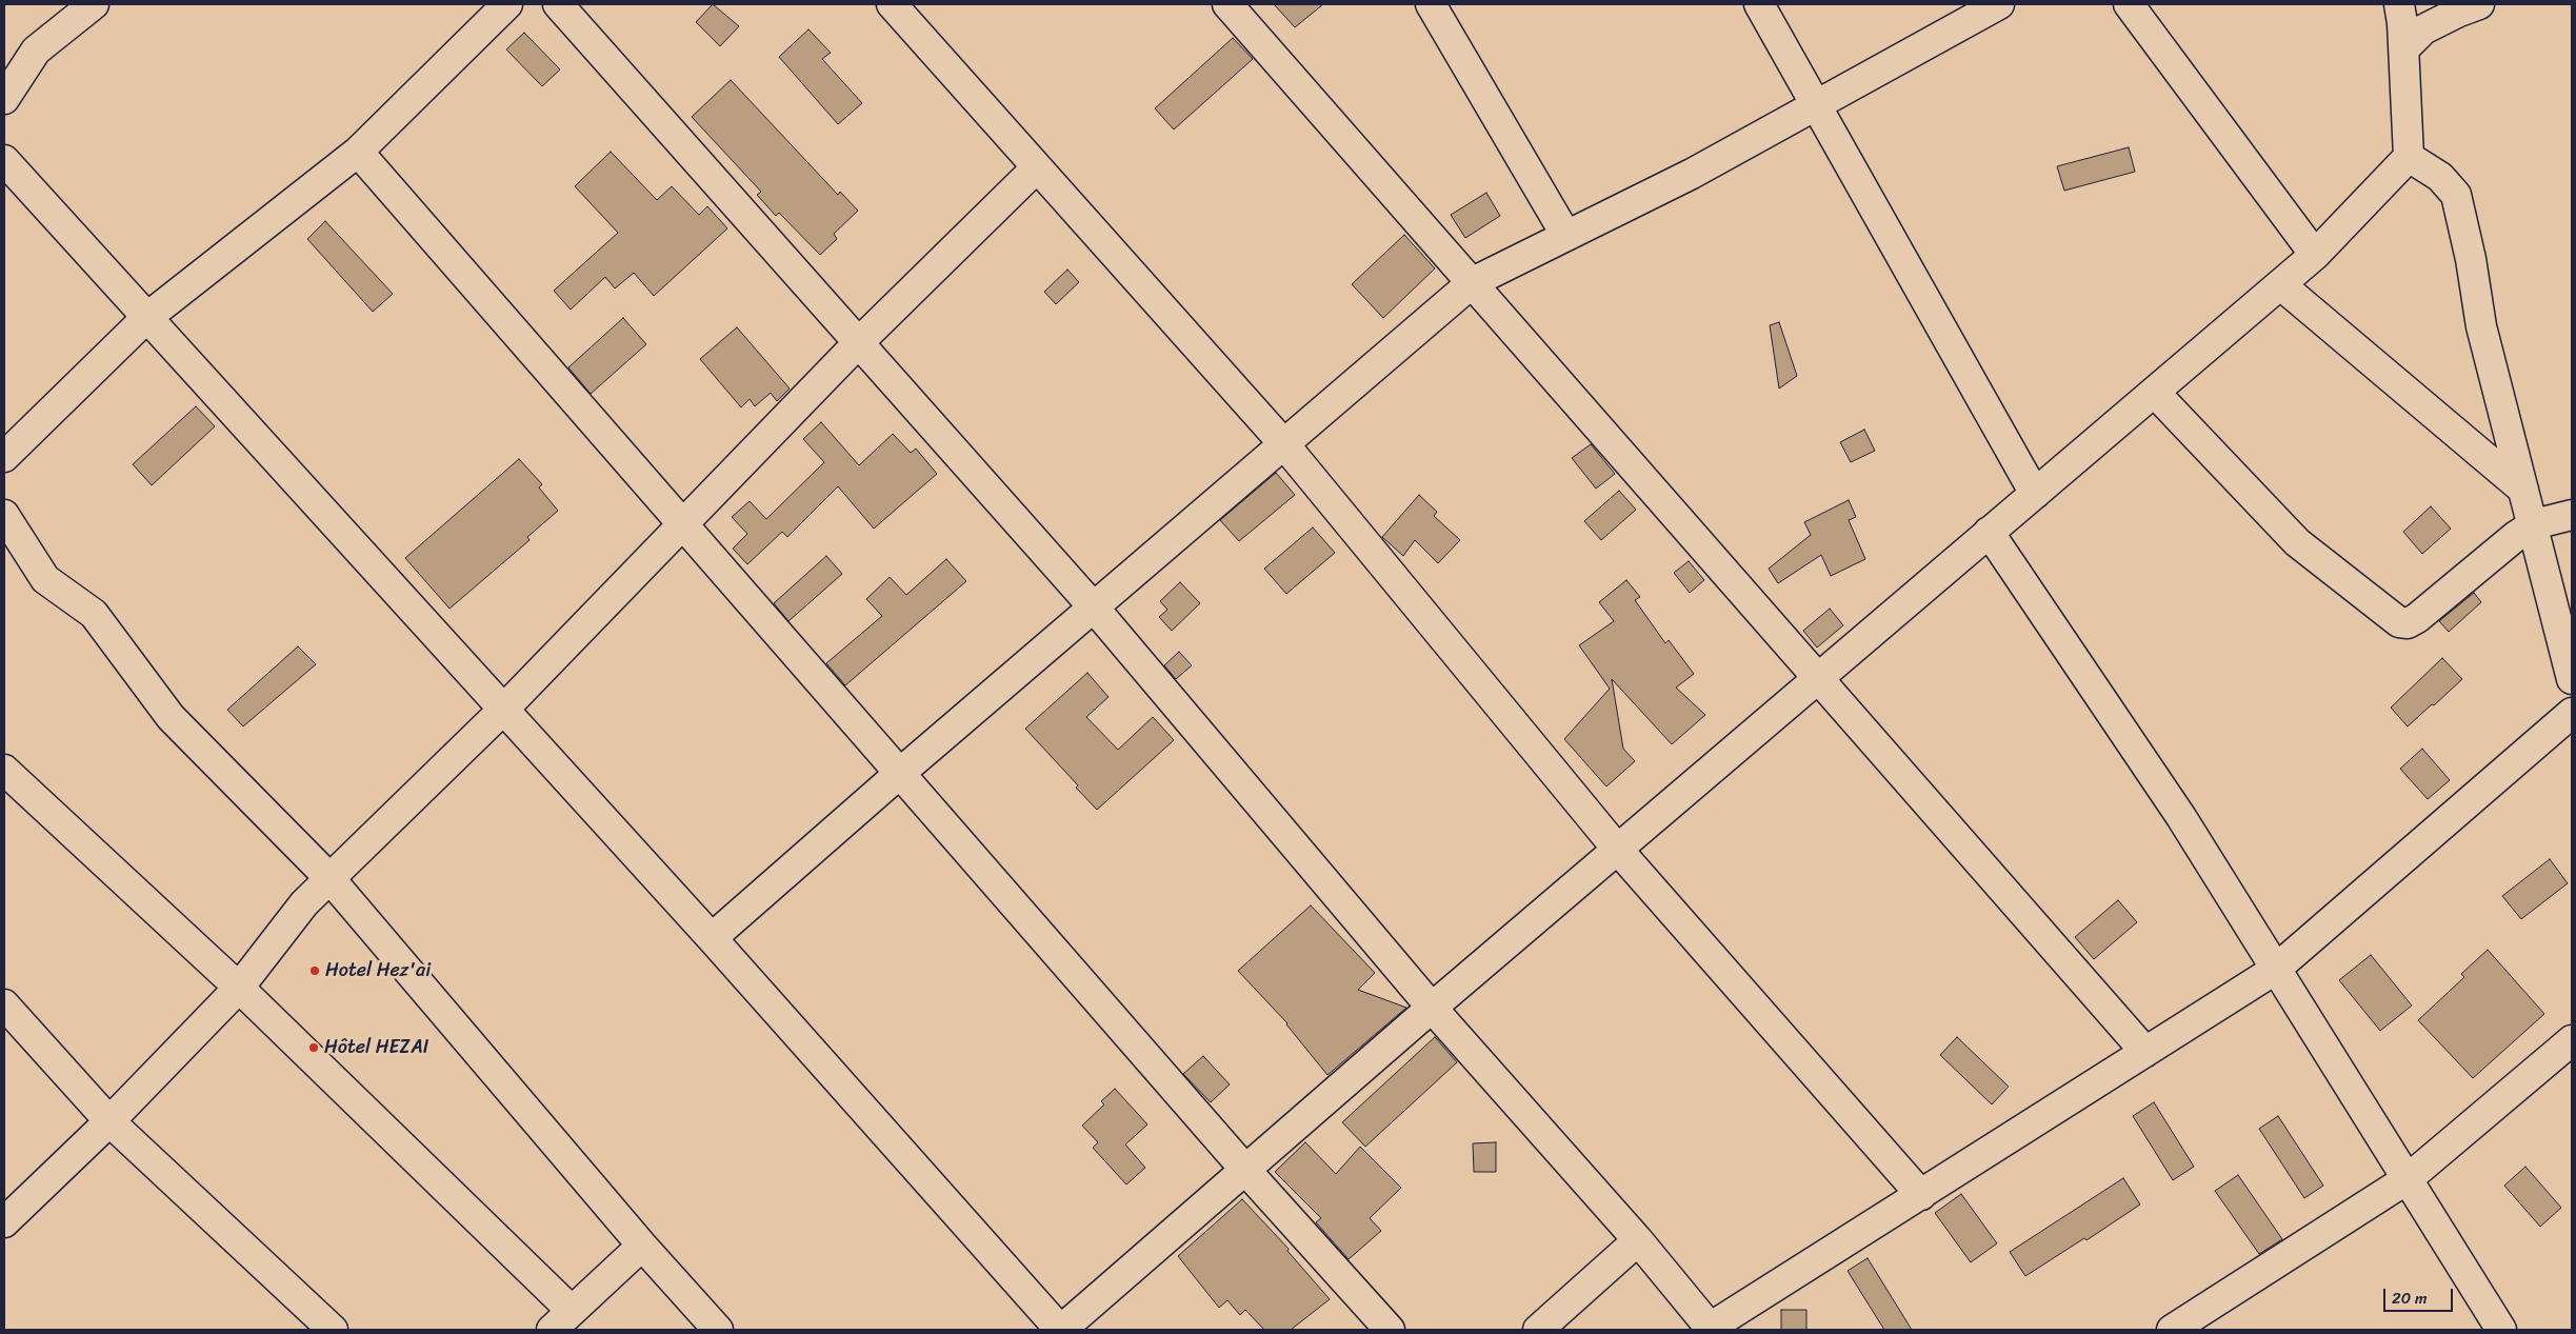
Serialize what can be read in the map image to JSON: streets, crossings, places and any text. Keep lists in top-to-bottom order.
{
  "places": ["Hotel Hez'ai", "Hôtel HEZAI"],
  "scale_bar": "20 m"
}
